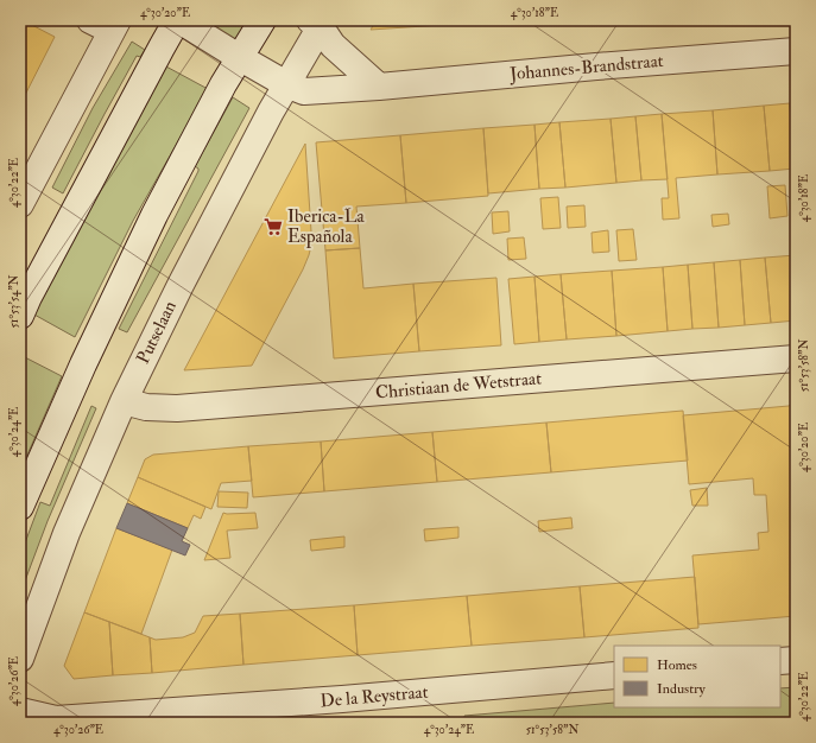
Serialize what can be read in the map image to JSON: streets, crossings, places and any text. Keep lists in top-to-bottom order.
{
  "streets": {
    "street": [
      "Johannes-Brandstraat",
      "Putselaan",
      "Christiaan de Wetstraat",
      "De la Reystraat"
    ]
  },
  "crossings": [
    ["Johannes-Brandstraat", "Putselaan"],
    ["Putselaan", "Christiaan de Wetstraat"]
  ],
  "places": {
    "supermarket": ["Iberica-La Española"]
  },
  "legend": ["Homes", "Industry"],
  "coordinates": [
    "4°30'20\"E",
    "4°30'18\"E",
    "4°30'22\"E",
    "51°53'54\"N",
    "51°53'58\"N",
    "4°30'24\"E",
    "4°30'26\"E"
  ]
}
